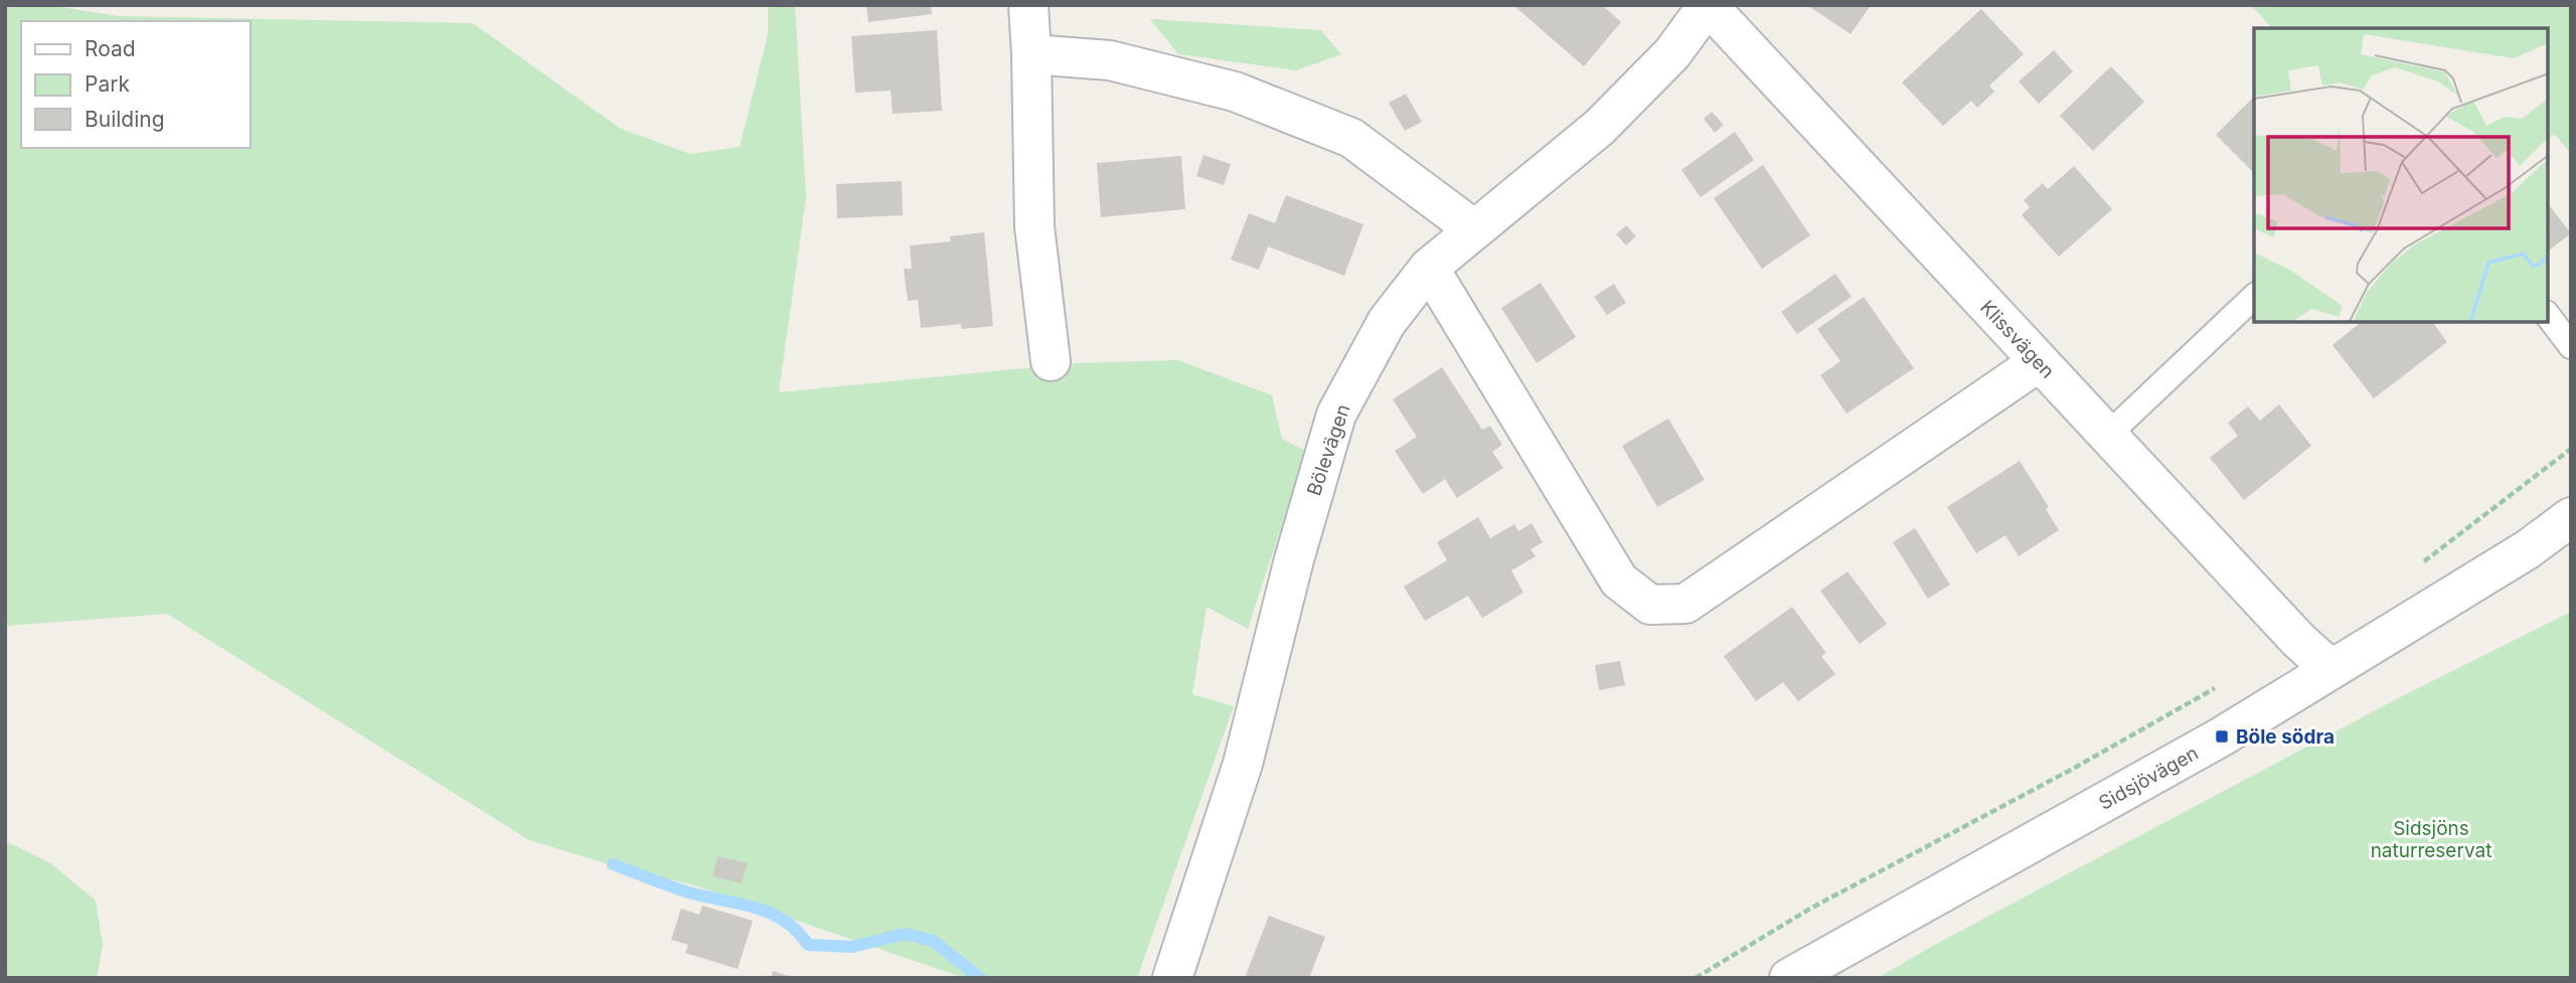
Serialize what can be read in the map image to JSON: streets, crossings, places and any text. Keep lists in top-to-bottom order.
{
  "streets": {
    "street": ["Klissvägen", "Bölevägen", "Sidsjövägen"]
  },
  "crossings": [
    ["Klissvägen", "Bölevägen"],
    ["Klissvägen", "Sidsjövägen"]
  ],
  "parks": ["Sidsjöns naturreservat"],
  "places": {
    "transit": ["Böle södra"]
  },
  "legend": ["Road", "Park", "Building"]
}
